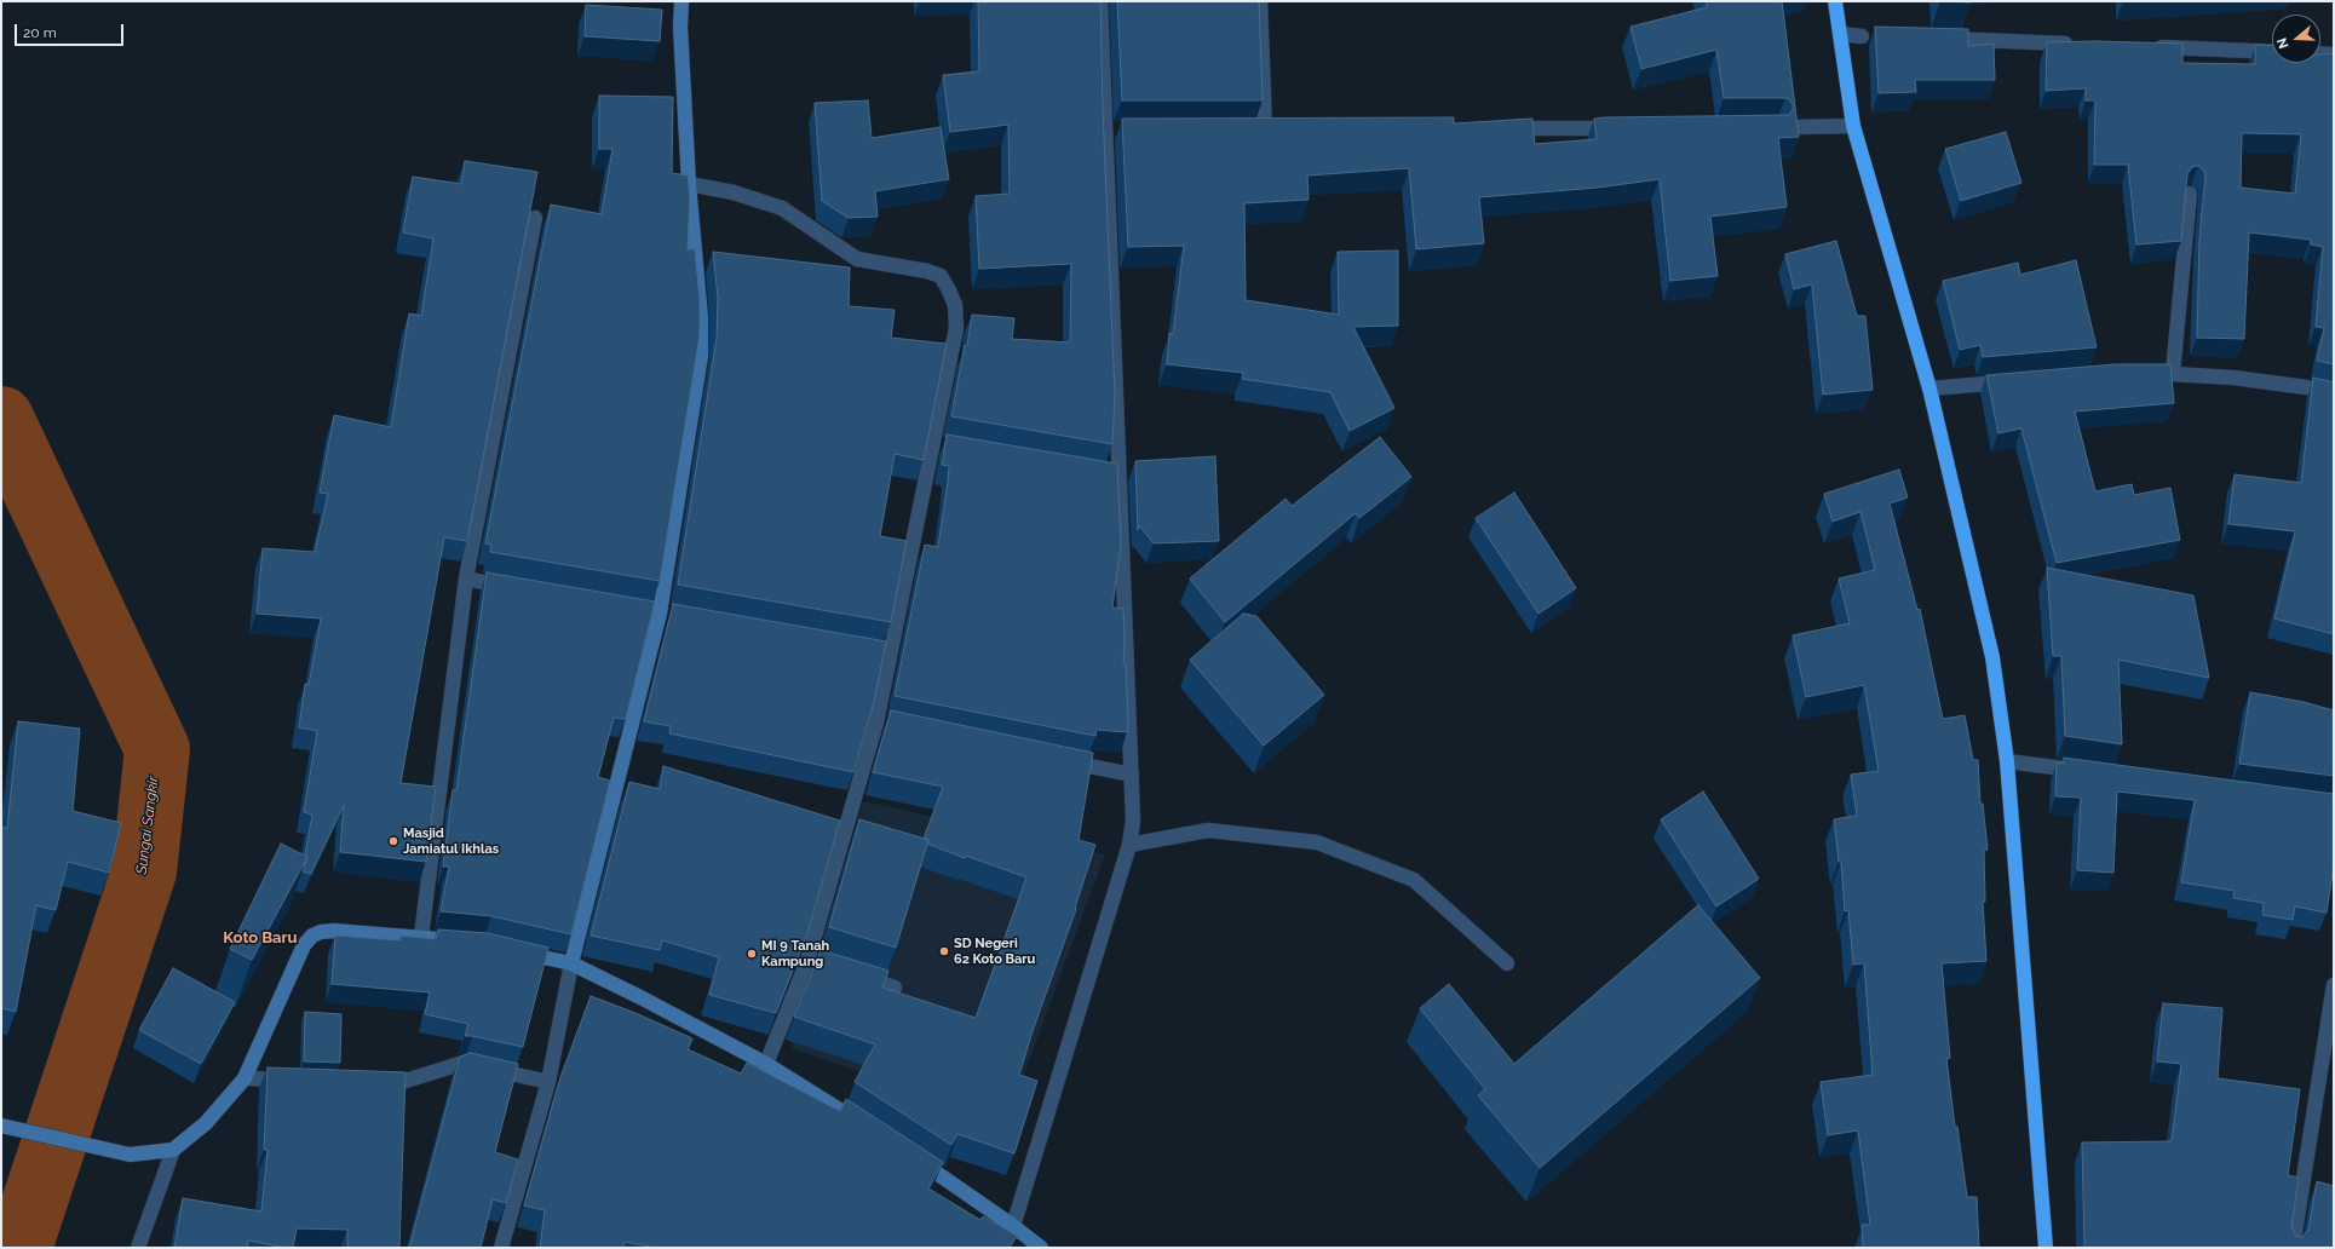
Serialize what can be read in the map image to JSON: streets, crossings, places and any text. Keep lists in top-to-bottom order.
{
  "districts": ["Koto Baru"],
  "water": ["Sungai Sangkir"],
  "places": ["Masjid Jamiatul Ikhlas", "SD Negeri 62 Koto Baru", "MI 9 Tanah Kampung"],
  "scale_bar": "20 m",
  "north": "left"
}
